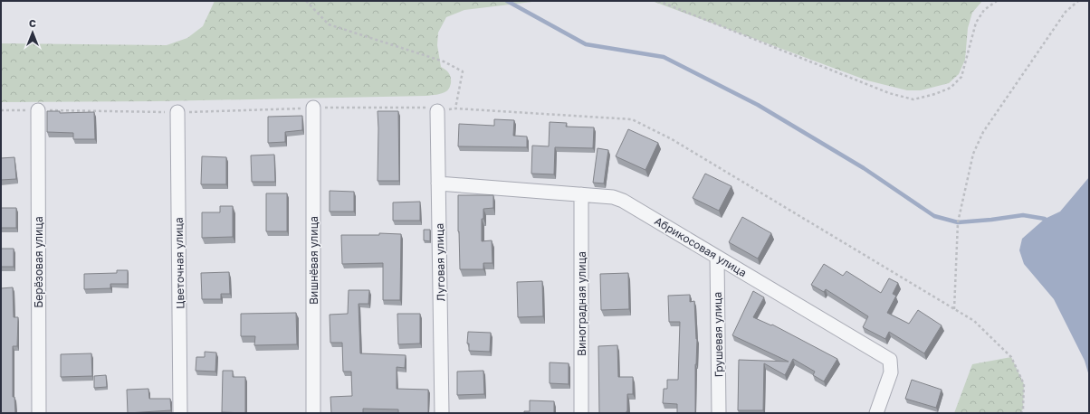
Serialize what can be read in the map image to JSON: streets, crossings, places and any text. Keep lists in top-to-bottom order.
{
  "streets": {
    "street": [
      "Абрикосовая улица",
      "Вишнёвая улица",
      "Берёзовая улица",
      "Луговая улица",
      "Цветочная улица",
      "Виноградная улица",
      "Грушевая улица"
    ]
  },
  "crossings": [
    ["Абрикосовая улица", "Луговая улица"],
    ["Абрикосовая улица", "Виноградная улица"],
    ["Абрикосовая улица", "Грушевая улица"]
  ],
  "north": "top"
}
